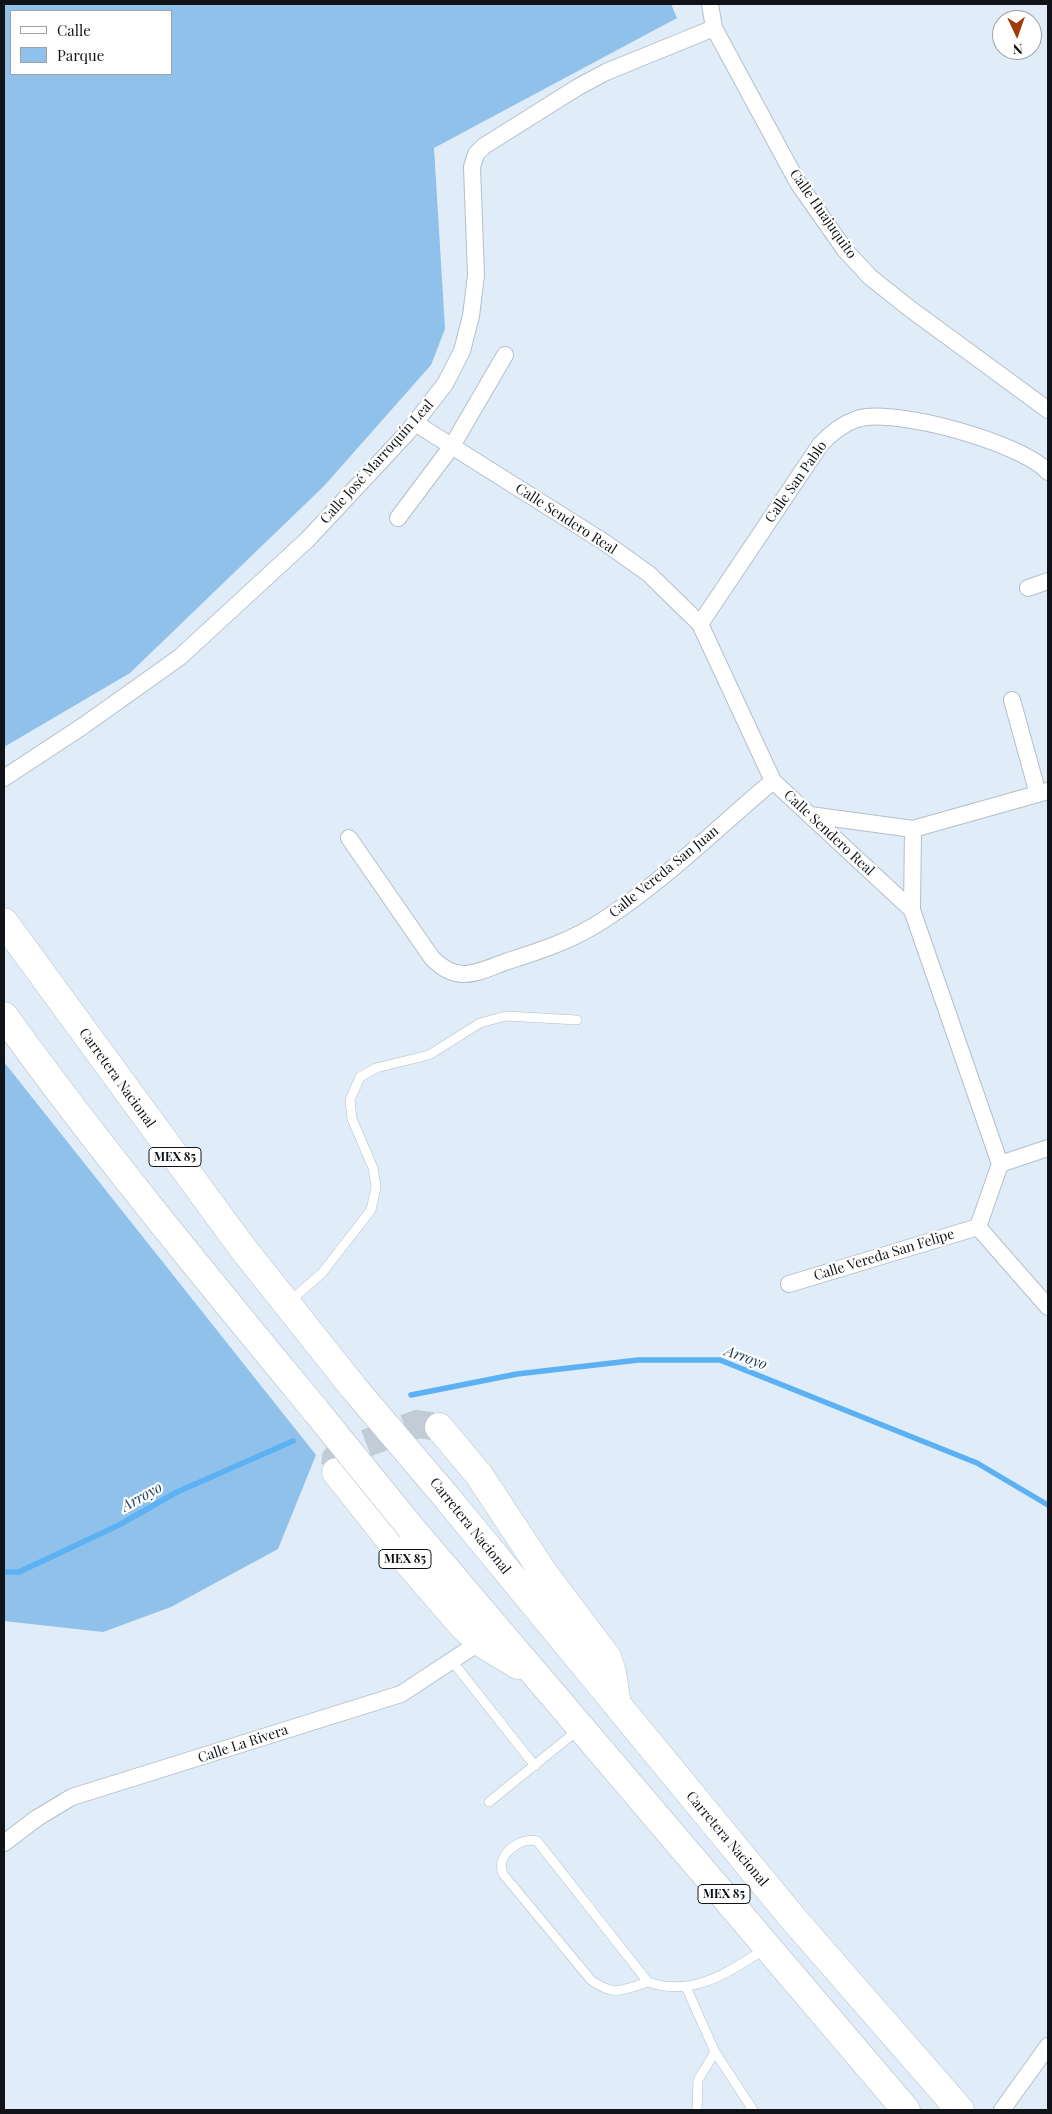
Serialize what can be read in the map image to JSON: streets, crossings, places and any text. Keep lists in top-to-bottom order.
{
  "streets": {
    "highway": ["Carretera Nacional", "MEX 85"],
    "street": [
      "Calle Huajuquito",
      "Calle José Marroquín Leal",
      "Calle San Pablo",
      "Calle Sendero Real",
      "Calle Vereda San Juan",
      "Calle Vereda San Felipe",
      "Calle La Rivera"
    ]
  },
  "crossings": [
    ["Calle Huajuquito", "Calle José Marroquín Leal"],
    ["Calle José Marroquín Leal", "Calle Sendero Real"],
    ["Calle San Pablo", "Calle Sendero Real"],
    ["Calle Sendero Real", "Calle Vereda San Juan"],
    ["MEX 85", "Calle La Rivera"]
  ],
  "water": ["Arroyo"],
  "legend": ["Calle", "Parque"],
  "north": "bottom"
}
